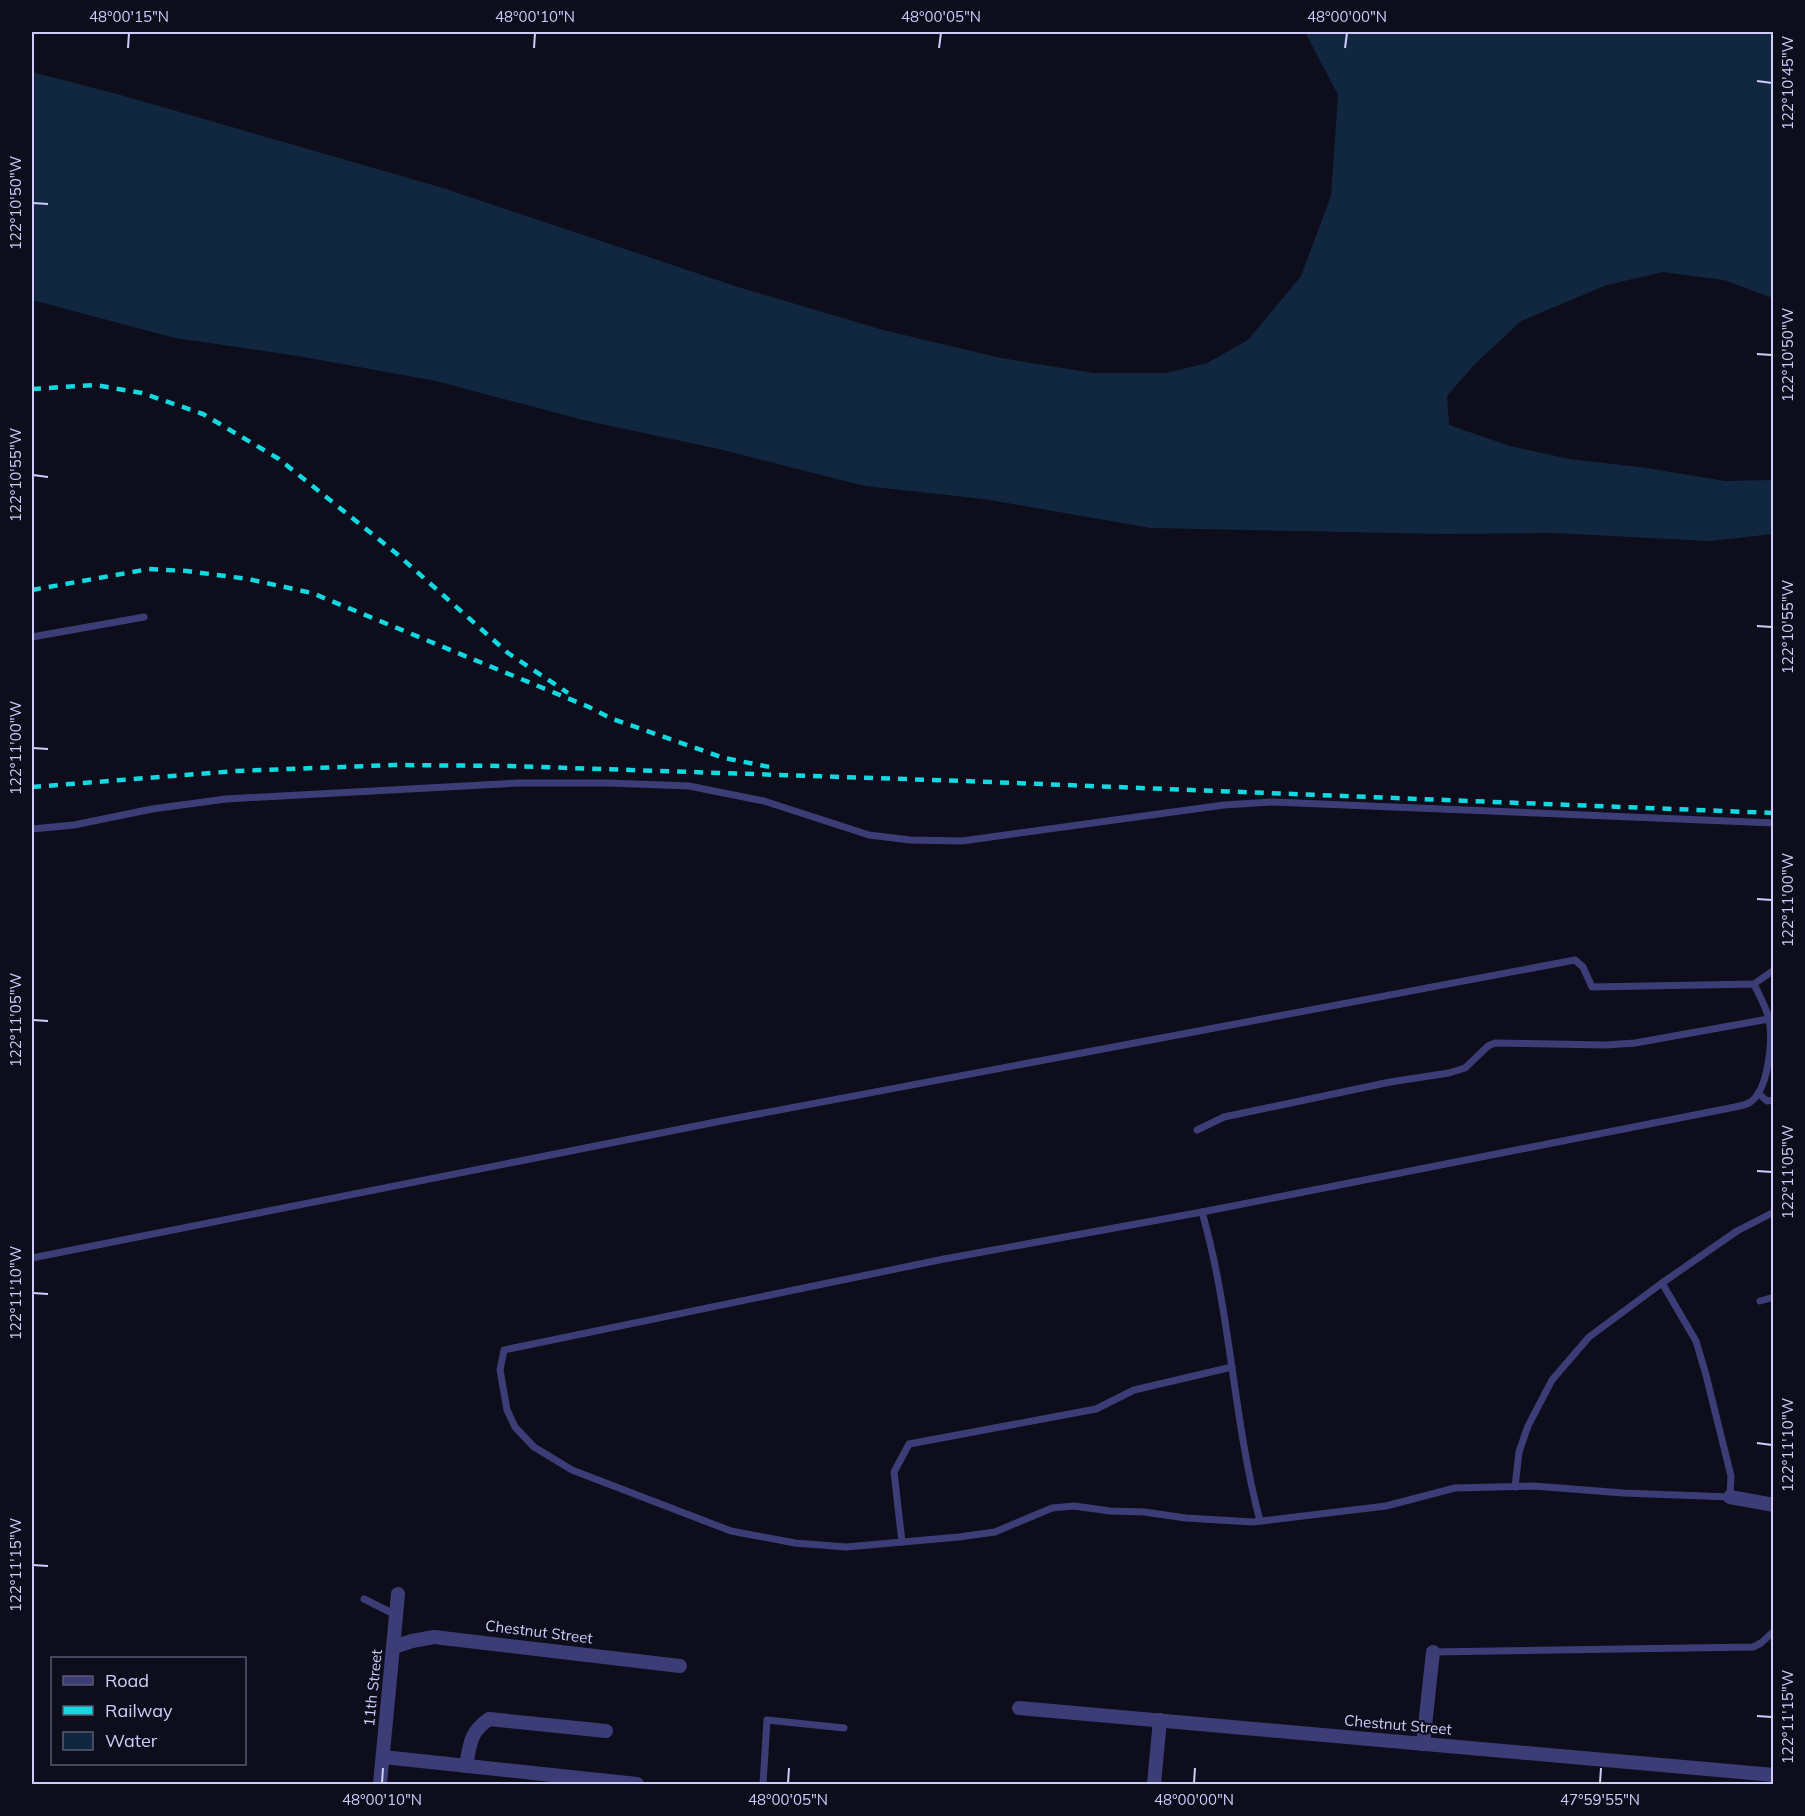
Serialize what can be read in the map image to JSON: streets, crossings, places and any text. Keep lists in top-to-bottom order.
{
  "streets": {
    "street": ["Chestnut Street", "11th Street"]
  },
  "crossings": [
    ["Chestnut Street", "11th Street"]
  ],
  "legend": ["Road", "Railway", "Water"],
  "coordinates": [
    "48°00'15\"N",
    "48°00'10\"N",
    "48°00'05\"N",
    "48°00'00\"N",
    "122°10'45\"W",
    "122°10'50\"W",
    "122°10'55\"W",
    "122°11'00\"W",
    "122°11'05\"W",
    "122°11'10\"W",
    "122°11'15\"W",
    "47°59'55\"N"
  ]
}
